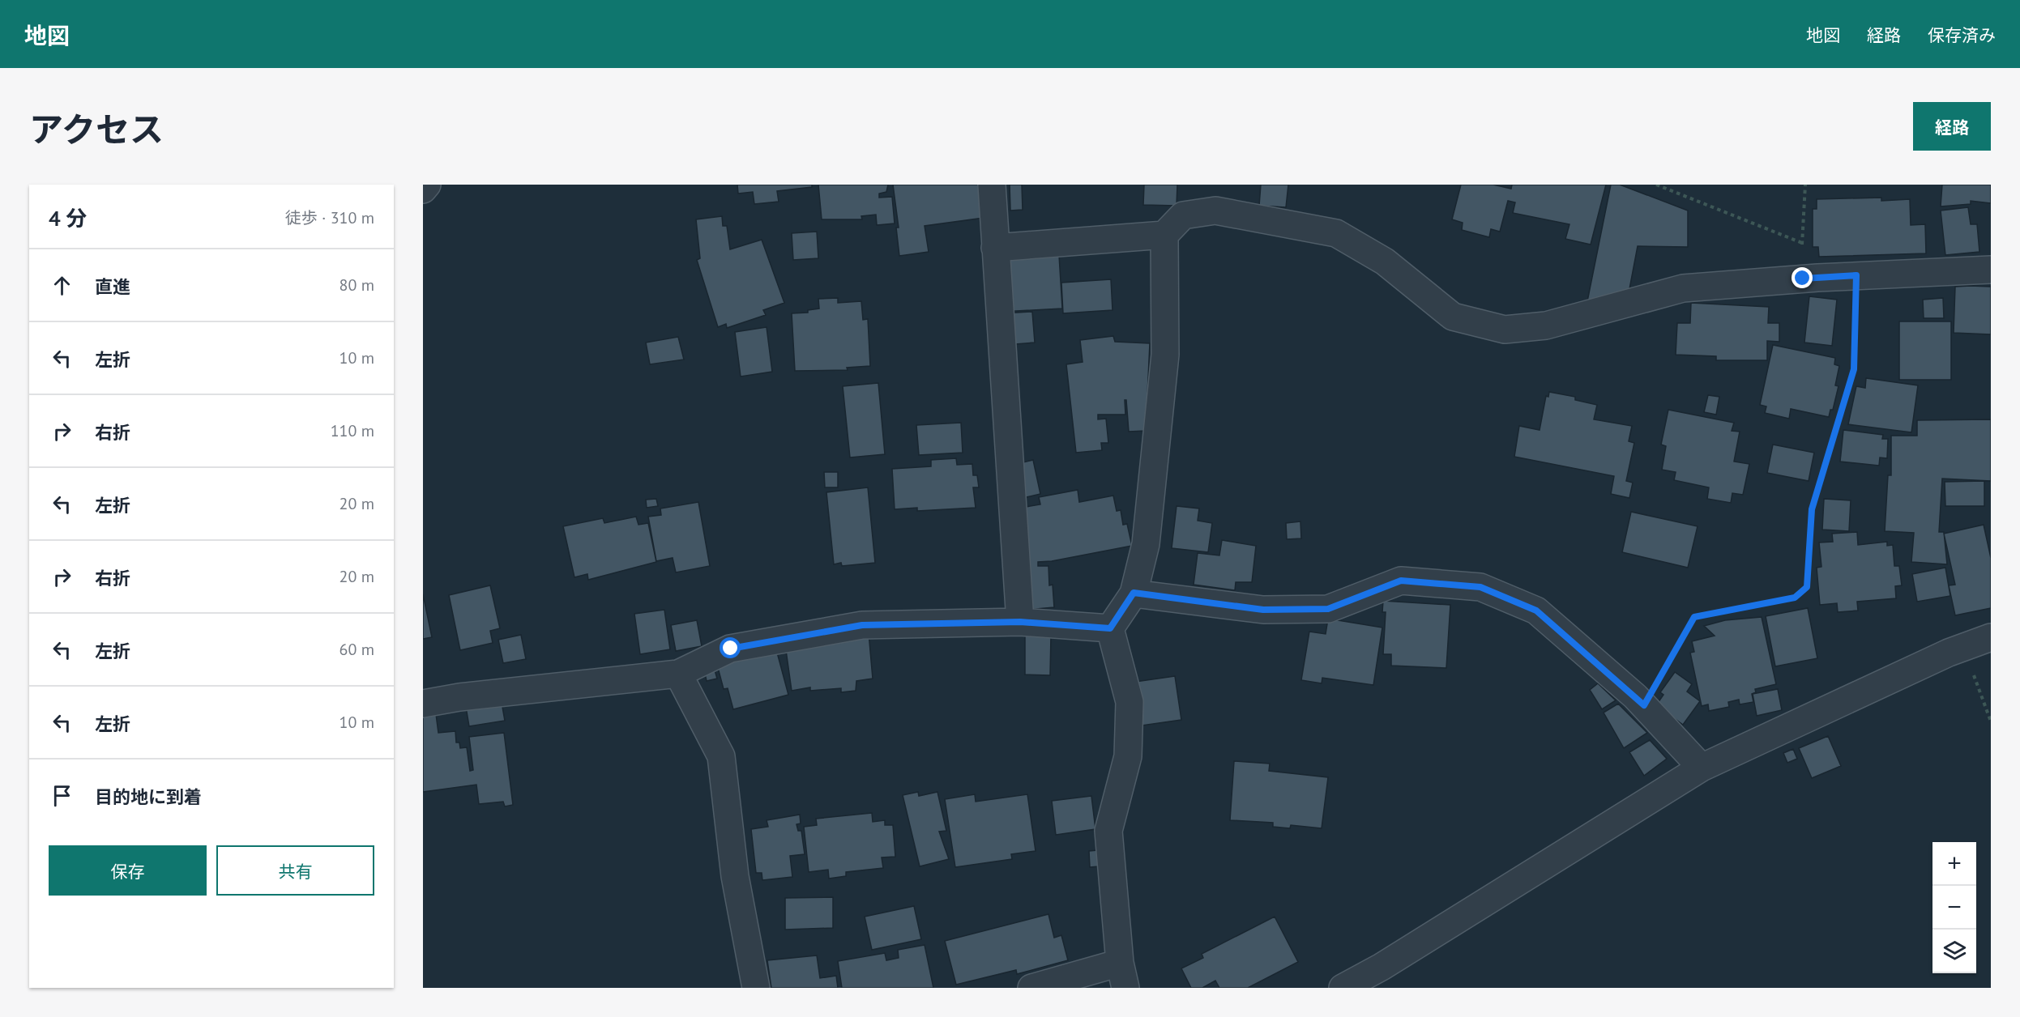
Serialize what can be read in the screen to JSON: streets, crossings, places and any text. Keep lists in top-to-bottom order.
{
  "page": {
    "header": "地図",
    "nav": ["地図", "経路", "保存済み"],
    "title": "アクセス",
    "buttons": [
      "経路",
      ["保存", "共有"]
    ],
    "heading": ["4 分", "徒歩 · 310 m"],
    "list": [
      ["直進", "80 m"],
      ["左折", "10 m"],
      ["右折", "110 m"],
      ["左折", "20 m"],
      ["右折", "20 m"],
      ["左折", "60 m"],
      ["左折", "10 m"],
      "目的地に到着"
    ],
    "map_buttons": ["+", "−"]
  }
}
